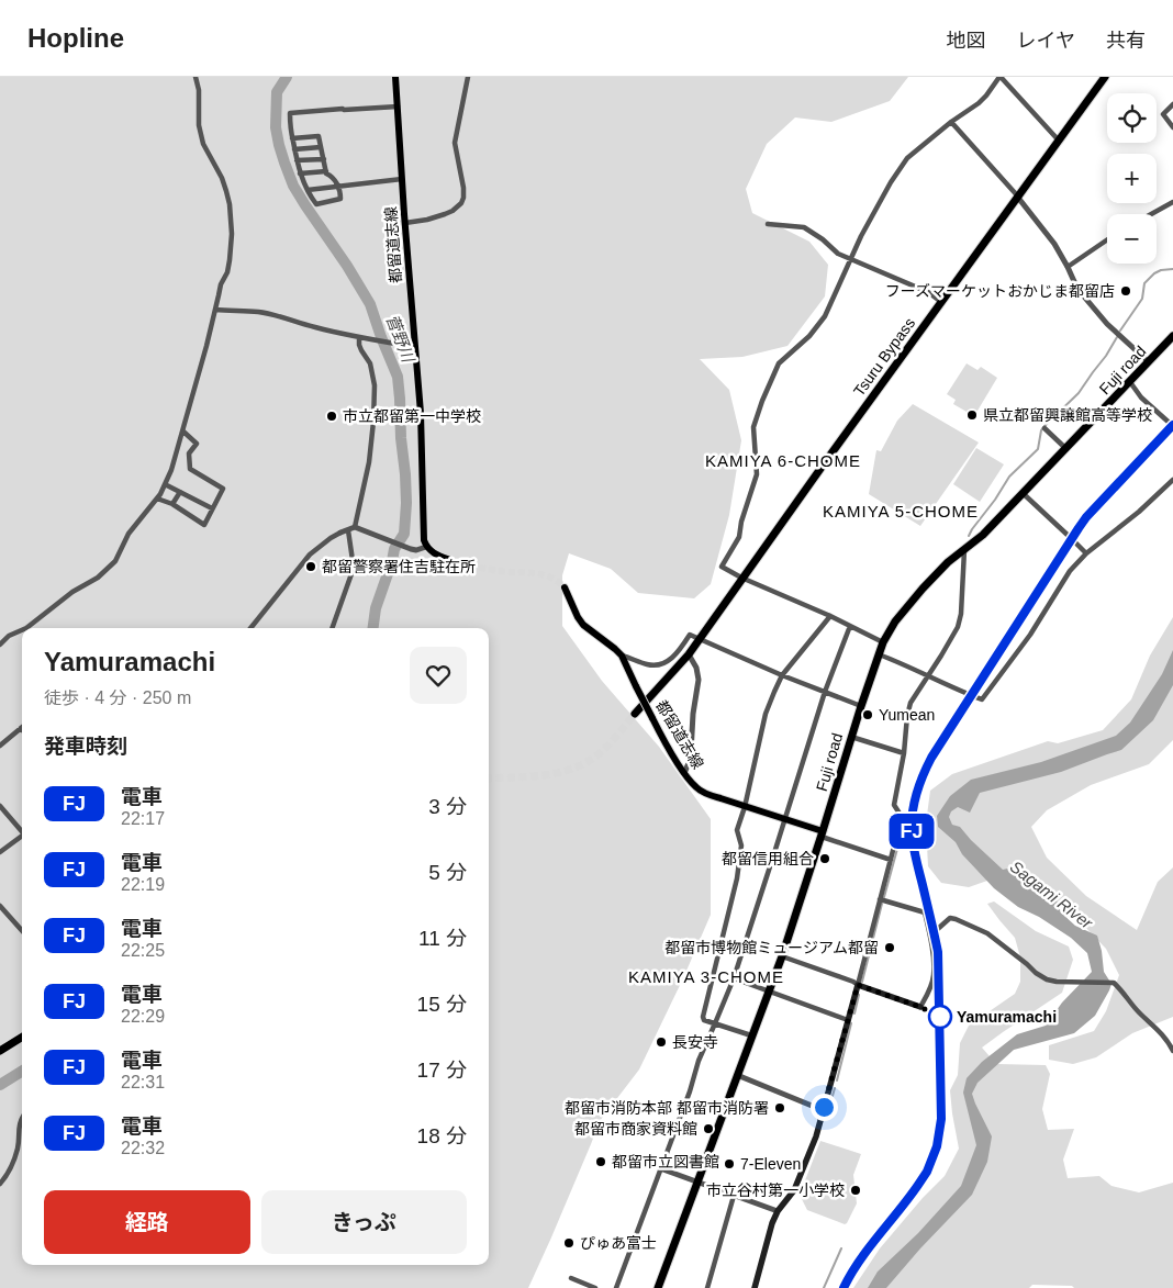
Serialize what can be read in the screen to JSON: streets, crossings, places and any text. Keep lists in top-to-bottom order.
{
  "streets": {
    "highway": ["Tsuru Bypass", "Fuji road"],
    "main road": ["都留道志線"]
  },
  "crossings": [
    ["都留道志線", "Fuji road"]
  ],
  "districts": ["KAMIYA 6-CHOME", "KAMIYA 5-CHOME", "KAMIYA 3-CHOME"],
  "water": ["菅野川", "Sagami River"],
  "places": [
    "フーズマーケットおかじま都留店",
    "県立都留興譲館高等学校",
    "市立都留第一中学校",
    "都留警察署住吉駐在所",
    "Yumean",
    "都留信用組合",
    "都留市博物館ミュージアム都留",
    "Yamuramachi",
    "長安寺",
    "都留市消防本部 都留市消防署",
    "都留市商家資料館",
    "都留市立図書館",
    "7-Eleven",
    "市立谷村第一小学校",
    "ぴゅあ富士"
  ],
  "page": {
    "header": "Hopline",
    "nav": ["地図", "レイヤ", "共有"],
    "on_map": "FJ",
    "map_buttons": ["+", "−"],
    "heading": [
      ["Yamuramachi", "徒歩 · 4 分 · 250 m"],
      "発車時刻"
    ],
    "list": [
      {
        "mark": "FJ",
        "name": "電車",
        "note": "22:17",
        "value": "3 分"
      },
      {
        "mark": "FJ",
        "name": "電車",
        "note": "22:19",
        "value": "5 分"
      },
      {
        "mark": "FJ",
        "name": "電車",
        "note": "22:25",
        "value": "11 分"
      },
      {
        "mark": "FJ",
        "name": "電車",
        "note": "22:29",
        "value": "15 分"
      },
      {
        "mark": "FJ",
        "name": "電車",
        "note": "22:31",
        "value": "17 分"
      },
      {
        "mark": "FJ",
        "name": "電車",
        "note": "22:32",
        "value": "18 分"
      }
    ],
    "buttons": ["経路", "きっぷ"]
  }
}
